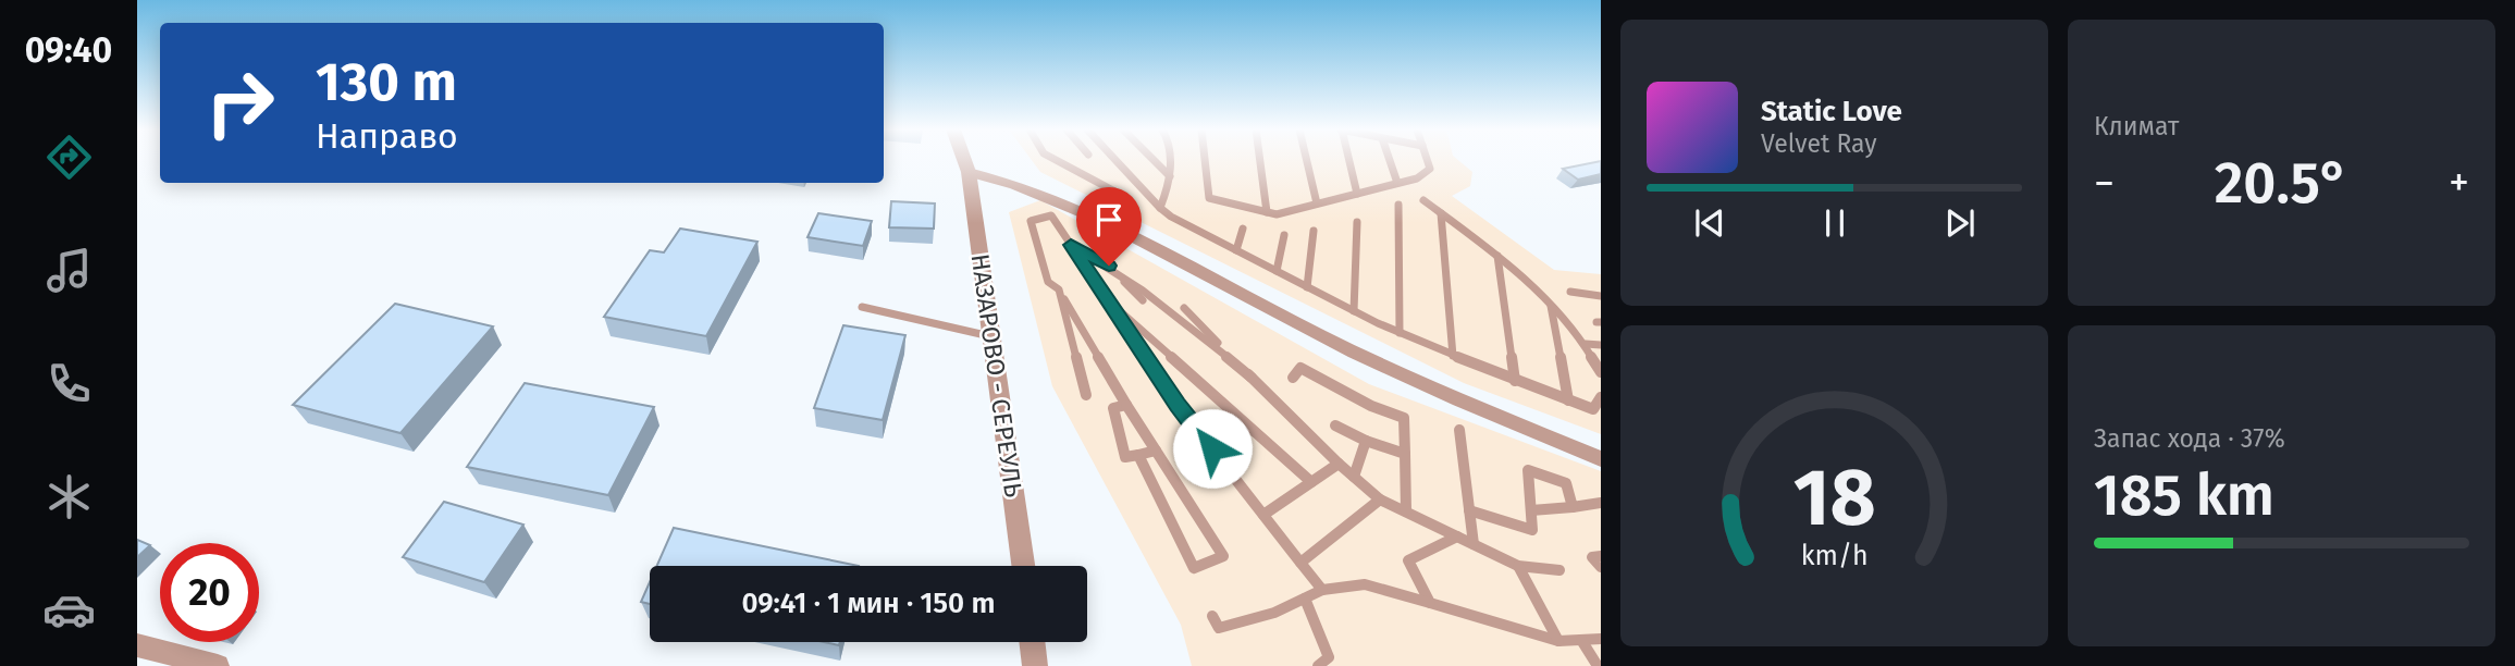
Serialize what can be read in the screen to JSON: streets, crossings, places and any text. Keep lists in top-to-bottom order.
{
  "streets": {
    "street": ["НАЗАРОВО - СЕРЕУЛЬ"]
  },
  "page": {
    "tabs": "09:40",
    "tile": [
      "Климат",
      ["Запас хода · 37%", "185 km"]
    ],
    "turn": ["130 m", "Направо"],
    "song": ["Static Love", "Velvet Ray"],
    "heat": ["−", "20.5°", "+"],
    "limit": "20",
    "trip": "09:41 · 1 мин · 150 m",
    "gauge": ["18", "km/h"]
  }
}
